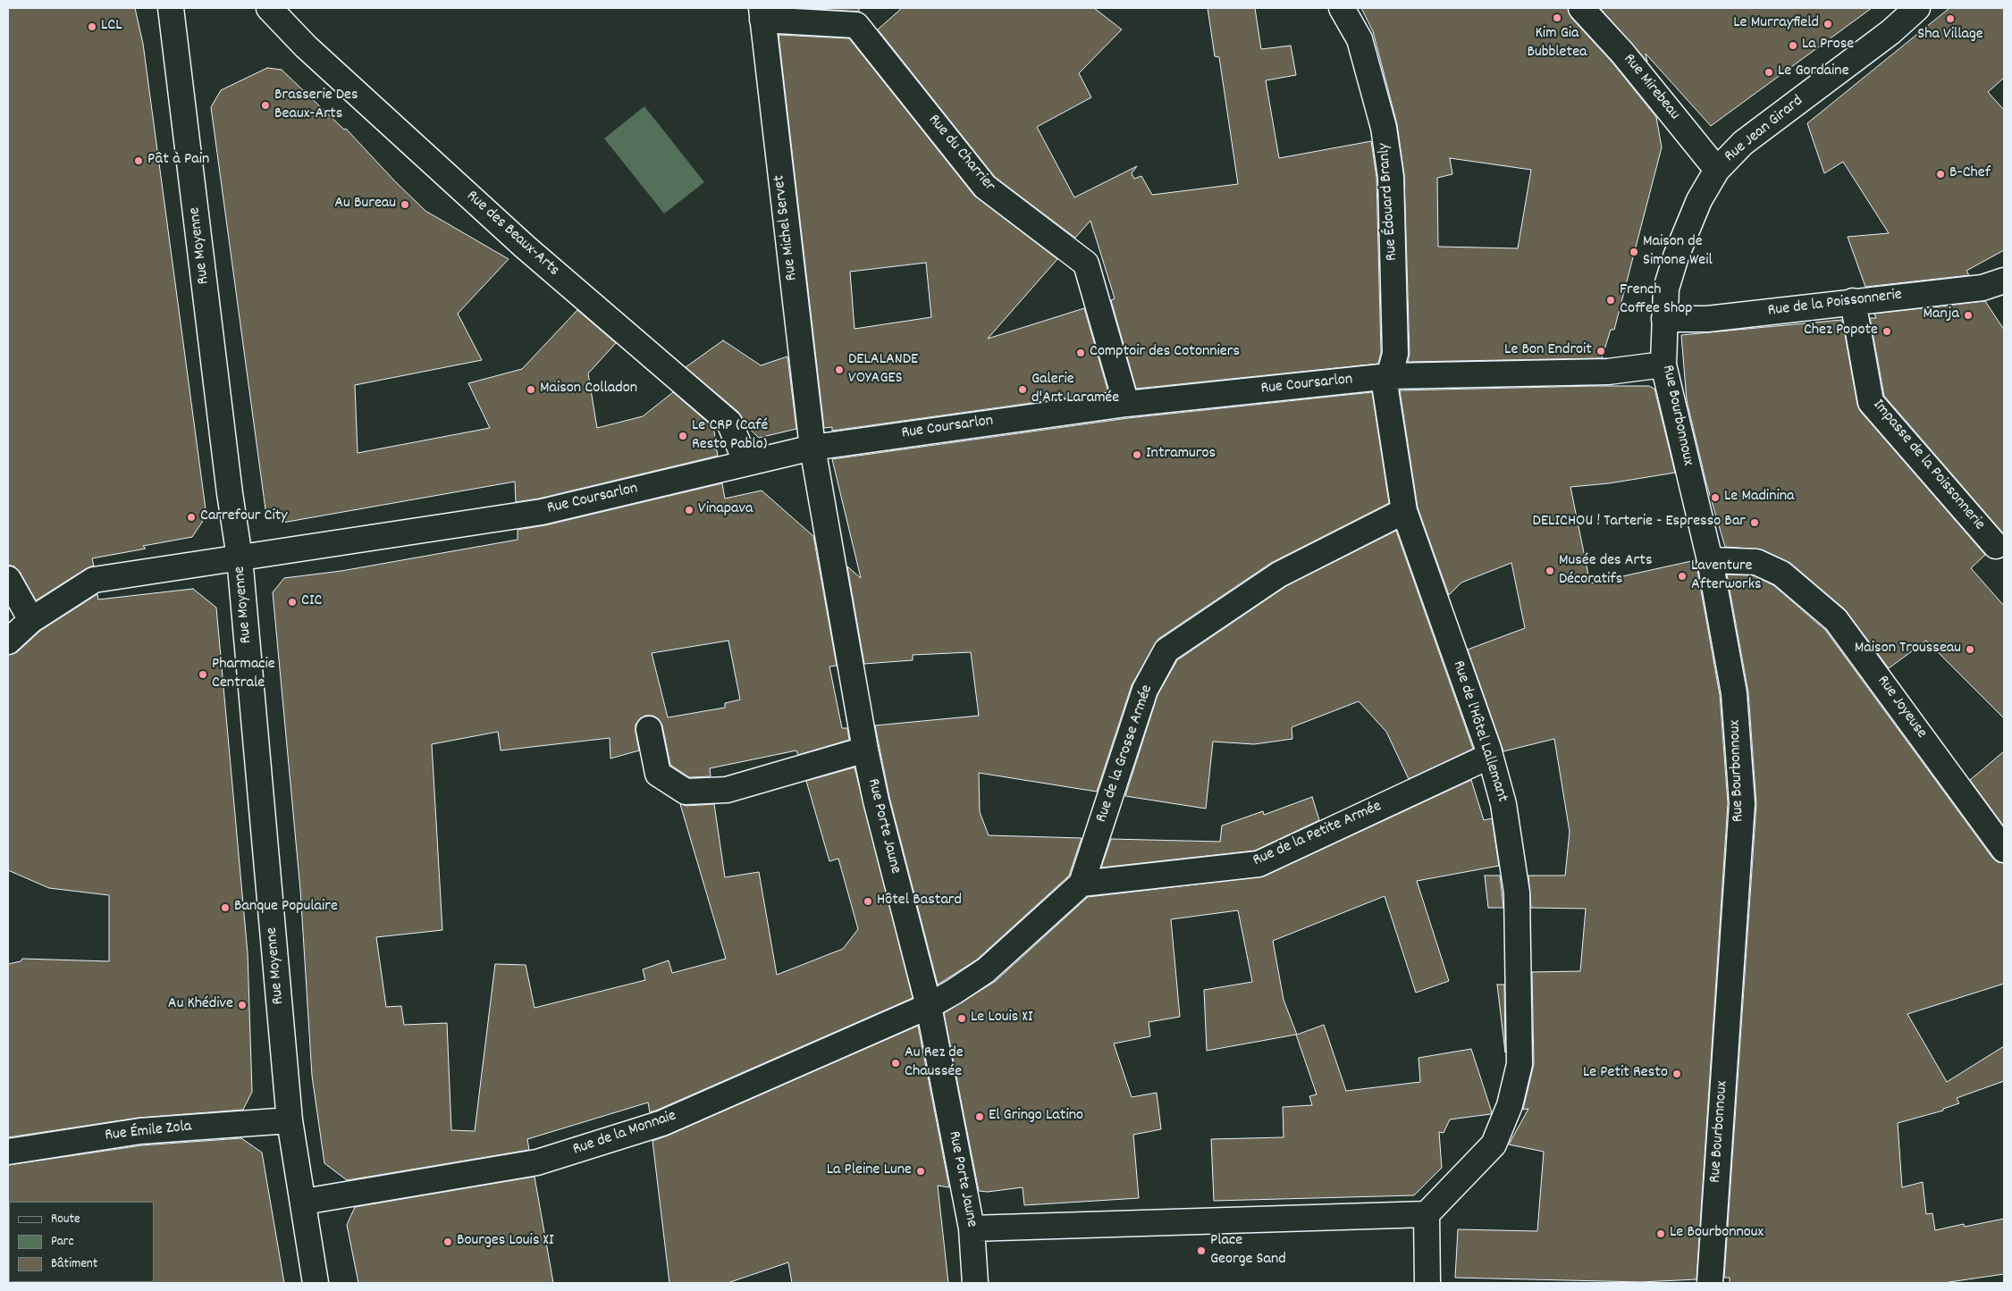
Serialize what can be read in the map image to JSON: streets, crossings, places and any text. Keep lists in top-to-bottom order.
{
  "streets": {
    "street": [
      "Rue Mirebeau",
      "Rue Jean Girard",
      "Rue du Charrier",
      "Rue Édouard Branly",
      "Rue Michel Servet",
      "Rue des Beaux-Arts",
      "Rue Moyenne",
      "Rue de la Poissonnerie",
      "Rue Coursarlon",
      "Rue Bourbonnoux",
      "Impasse de la Poissonnerie",
      "Rue Joyeuse",
      "Rue de l'Hôtel Lallemant",
      "Rue de la Grosse Armée",
      "Rue Porte Jaune",
      "Rue de la Petite Armée",
      "Rue Émile Zola",
      "Rue de la Monnaie"
    ]
  },
  "crossings": [
    ["Rue Mirebeau", "Rue Jean Girard"],
    ["Rue Jean Girard", "Rue de la Poissonnerie"],
    ["Rue Jean Girard", "Rue Bourbonnoux"],
    ["Rue du Charrier", "Rue Michel Servet"],
    ["Rue du Charrier", "Rue Coursarlon"],
    ["Rue Édouard Branly", "Rue Coursarlon"],
    ["Rue Édouard Branly", "Rue de l'Hôtel Lallemant"],
    ["Rue Michel Servet", "Rue Coursarlon"],
    ["Rue Michel Servet", "Rue Porte Jaune"],
    ["Rue des Beaux-Arts", "Rue Coursarlon"],
    ["Rue Moyenne", "Rue Coursarlon"],
    ["Rue Moyenne", "Rue Émile Zola"],
    ["Rue Moyenne", "Rue de la Monnaie"],
    ["Rue de la Poissonnerie", "Rue Bourbonnoux"],
    ["Rue de la Poissonnerie", "Impasse de la Poissonnerie"],
    ["Rue Coursarlon", "Rue Bourbonnoux"],
    ["Rue Coursarlon", "Rue de l'Hôtel Lallemant"],
    ["Rue Coursarlon", "Rue Porte Jaune"],
    ["Rue Bourbonnoux", "Rue Joyeuse"],
    ["Rue de l'Hôtel Lallemant", "Rue de la Grosse Armée"],
    ["Rue de l'Hôtel Lallemant", "Rue de la Petite Armée"],
    ["Rue de la Grosse Armée", "Rue Porte Jaune"],
    ["Rue de la Grosse Armée", "Rue de la Petite Armée"],
    ["Rue de la Grosse Armée", "Rue de la Monnaie"],
    ["Rue Porte Jaune", "Rue de la Monnaie"]
  ],
  "places": [
    "Kim Gia Bubbletea",
    "Sha Village",
    "Le Murrayfield",
    "LCL",
    "La Prose",
    "Le Gordaine",
    "Brasserie Des Beaux-Arts",
    "Pât à Pain",
    "B-Chef",
    "Au Bureau",
    "Maison de Simone Weil",
    "French Coffee Shop",
    "Manja",
    "Chez Popote",
    "Le Bon Endroit",
    "Comptoir des Cotonniers",
    "DELALANDE VOYAGES",
    "Maison Colladon",
    "Galerie d'Art Laramée",
    "Le CRP (Café Resto Pablo)",
    "Intramuros",
    "Le Madinina",
    "Vinapava",
    "Carrefour City",
    "DELICHOU ! Tarterie - Espresso Bar",
    "Musée des Arts Décoratifs",
    "Laventure Afterworks",
    "CIC",
    "Maison Trousseau",
    "Pharmacie Centrale",
    "Hôtel Bastard",
    "Banque Populaire",
    "Au Khédive",
    "Le Louis XI",
    "Au Rez de Chaussée",
    "Le Petit Resto",
    "El Gringo Latino",
    "La Pleine Lune",
    "Le Bourbonnoux",
    "Bourges Louis XI",
    "Place George Sand"
  ],
  "legend": ["Route", "Parc", "Bâtiment"]
}
